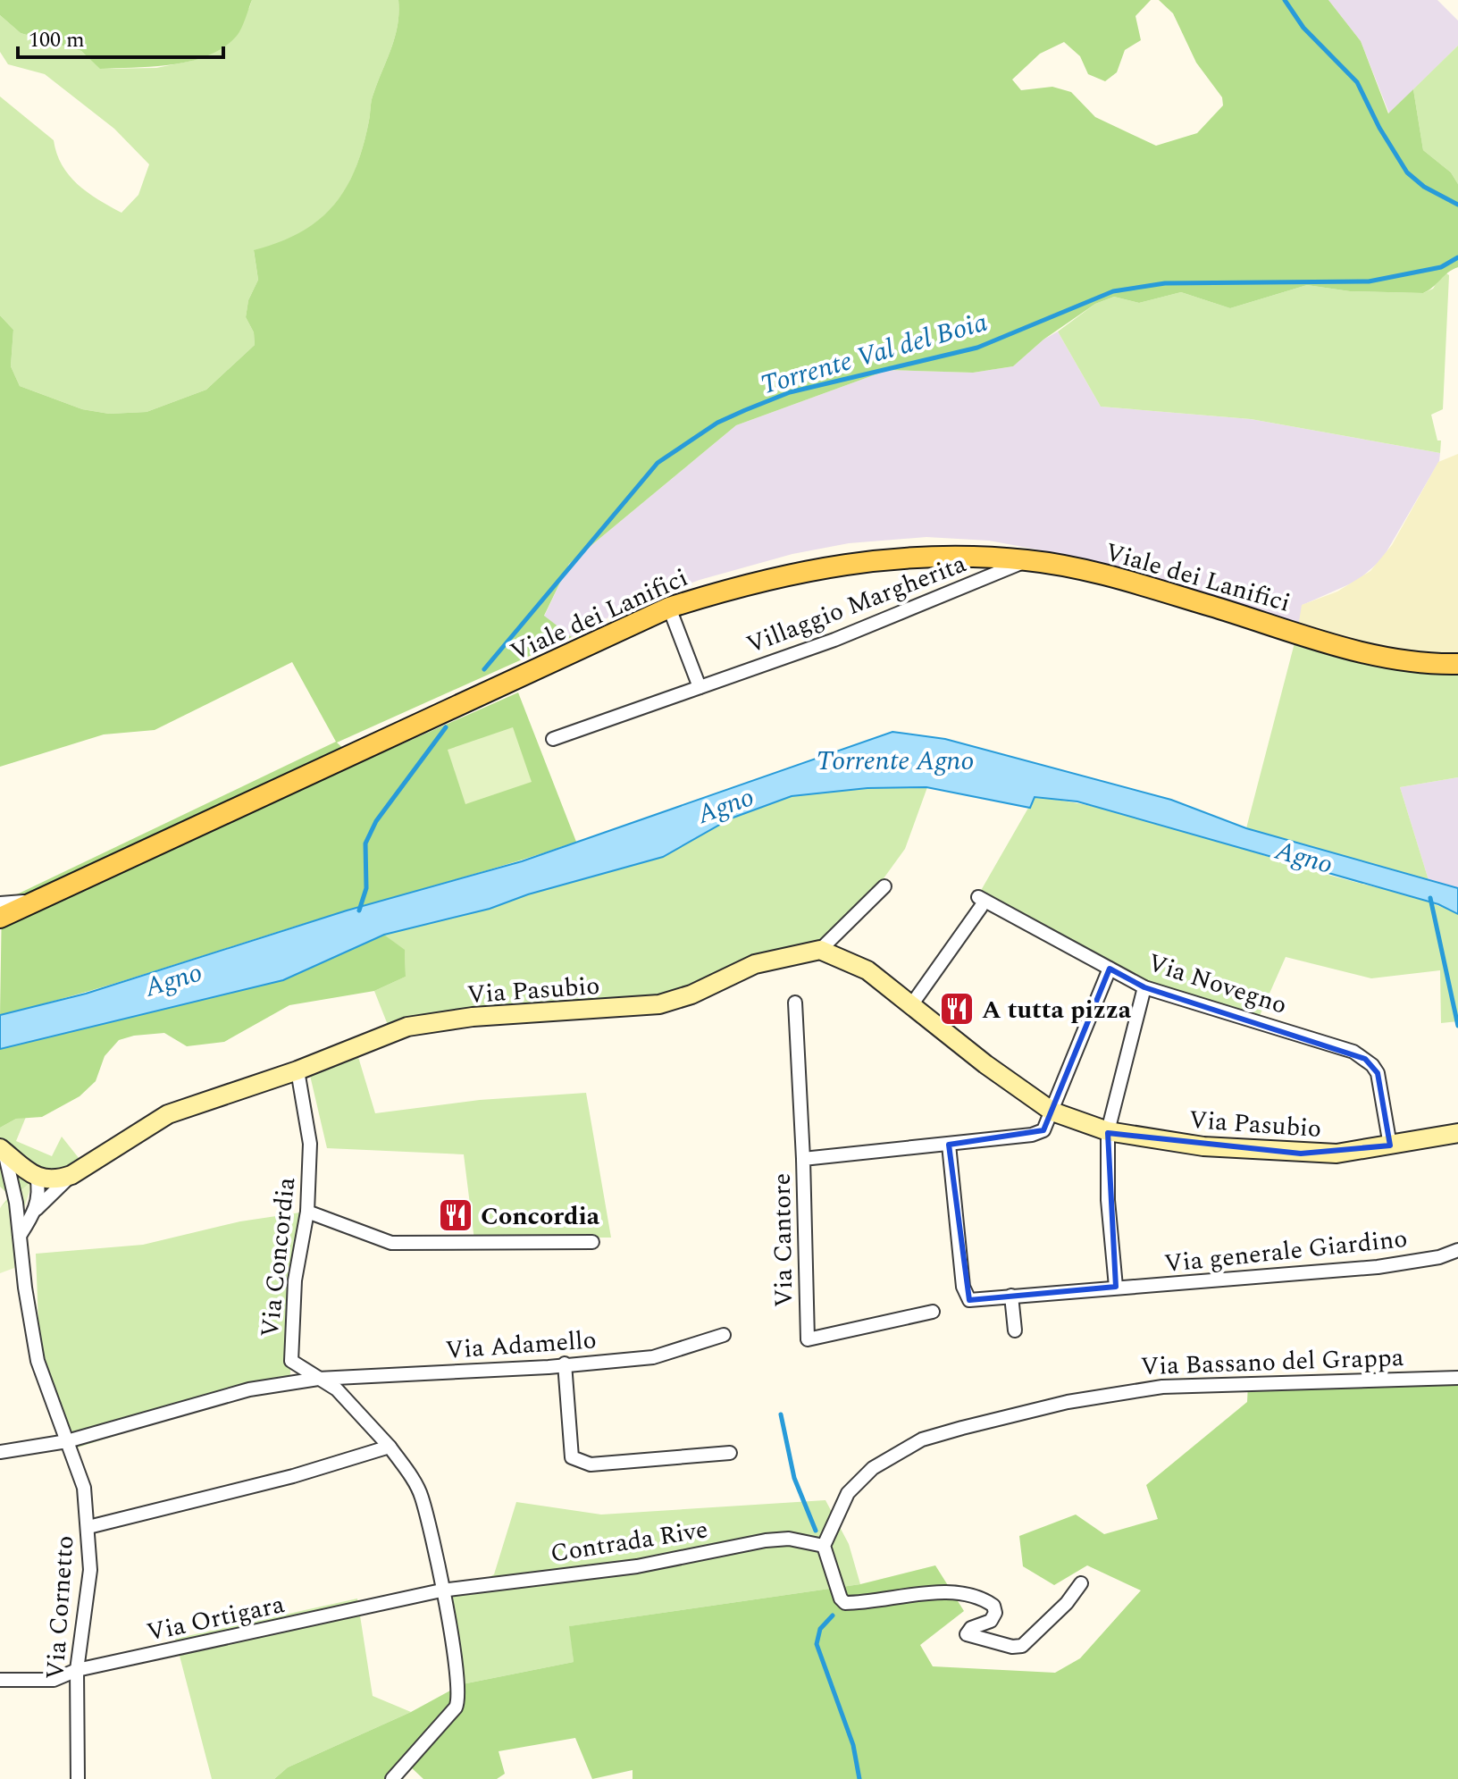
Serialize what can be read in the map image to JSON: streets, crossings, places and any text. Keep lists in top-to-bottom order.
{
  "streets": {
    "main road": ["Viale dei Lanifici", "Via Pasubio"],
    "street": [
      "Villaggio Margherita",
      "Via Novegno",
      "Via Cantore",
      "Via generale Giardino",
      "Via Concordia",
      "Via Adamello",
      "Via Bassano del Grappa",
      "Contrada Rive",
      "Via Cornetto",
      "Via Ortigara"
    ]
  },
  "crossings": [
    ["Viale dei Lanifici", "Villaggio Margherita"],
    ["Via Novegno", "Via Pasubio"],
    ["Via Pasubio", "Via Cantore"],
    ["Via Pasubio", "Via Concordia"],
    ["Via Concordia", "Via Adamello"],
    ["Via Concordia", "Contrada Rive"],
    ["Via Concordia", "Via Ortigara"],
    ["Via Bassano del Grappa", "Contrada Rive"],
    ["Contrada Rive", "Via Ortigara"],
    ["Via Cornetto", "Via Ortigara"]
  ],
  "water": ["Torrente Val del Boia", "Torrente Agno", "Agno"],
  "places": {
    "restaurant": ["A tutta pizza", "Concordia"]
  },
  "scale_bar": "100 m"
}
